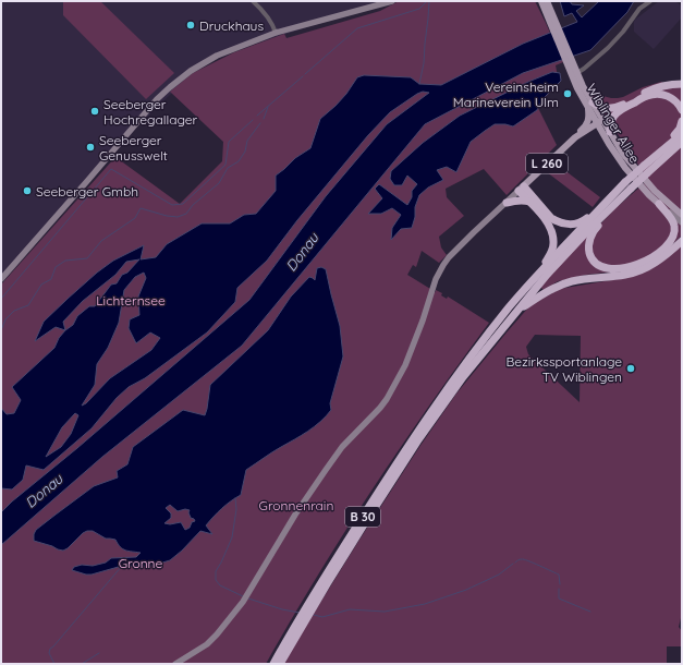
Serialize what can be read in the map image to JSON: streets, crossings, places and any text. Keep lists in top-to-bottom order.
{
  "streets": {
    "highway": ["B 30"],
    "main road": ["Wiblinger Allee", "L 260"]
  },
  "water": ["Donau"],
  "parks": ["Lichternsee", "Gronnenrain", "Gronne"],
  "places": [
    "Druckhaus",
    "Vereinsheim Marineverein Ulm",
    "Seeberger Hochregallager",
    "Seeberger Genusswelt",
    "Seeberger Gmbh",
    "Bezirkssportanlage TV Wiblingen"
  ]
}
